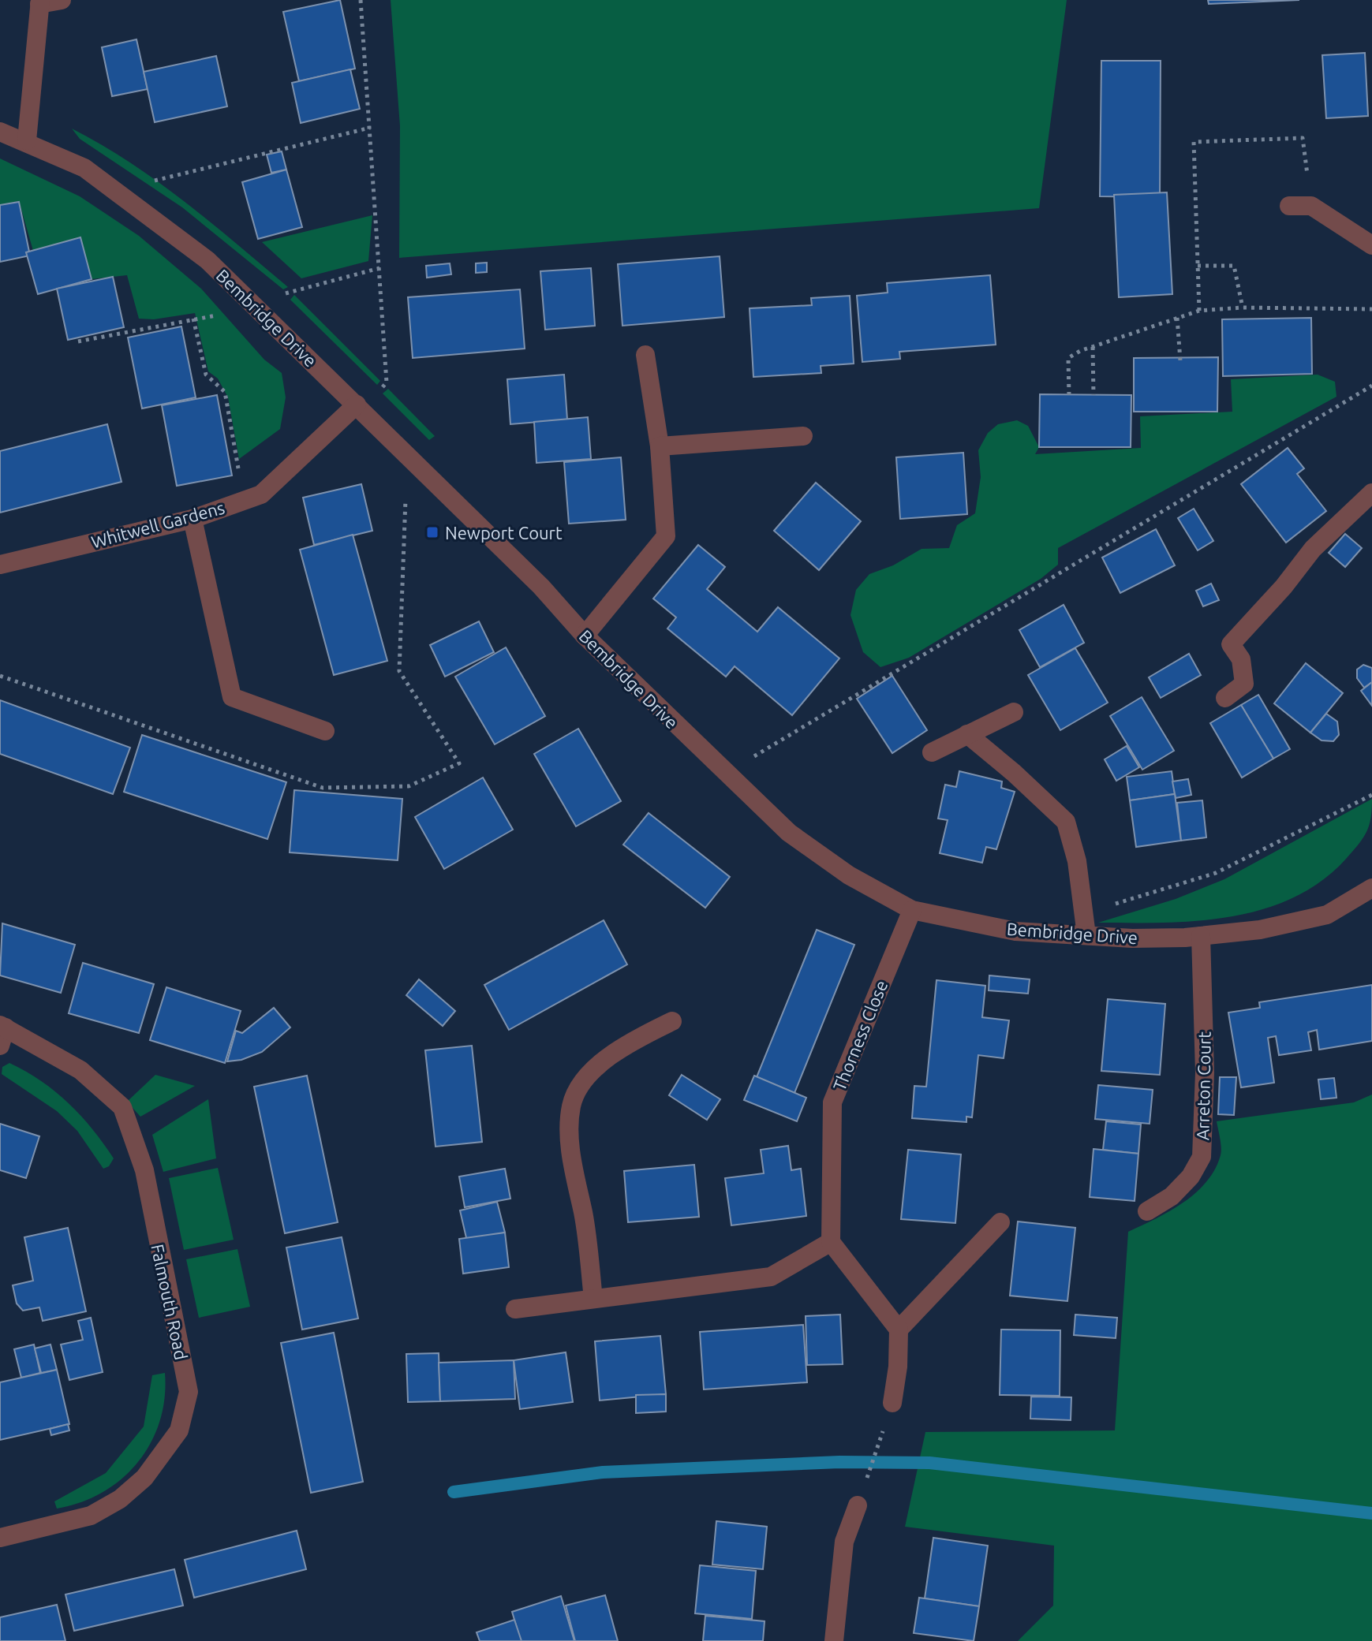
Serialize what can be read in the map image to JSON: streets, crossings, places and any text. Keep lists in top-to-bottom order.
{
  "streets": {
    "street": [
      "Bembridge Drive",
      "Whitwell Gardens",
      "Thorness Close",
      "Arreton Court",
      "Falmouth Road"
    ]
  },
  "crossings": [
    ["Bembridge Drive", "Whitwell Gardens"],
    ["Bembridge Drive", "Thorness Close"],
    ["Bembridge Drive", "Arreton Court"]
  ],
  "places": {
    "transit": ["Newport Court"]
  }
}
